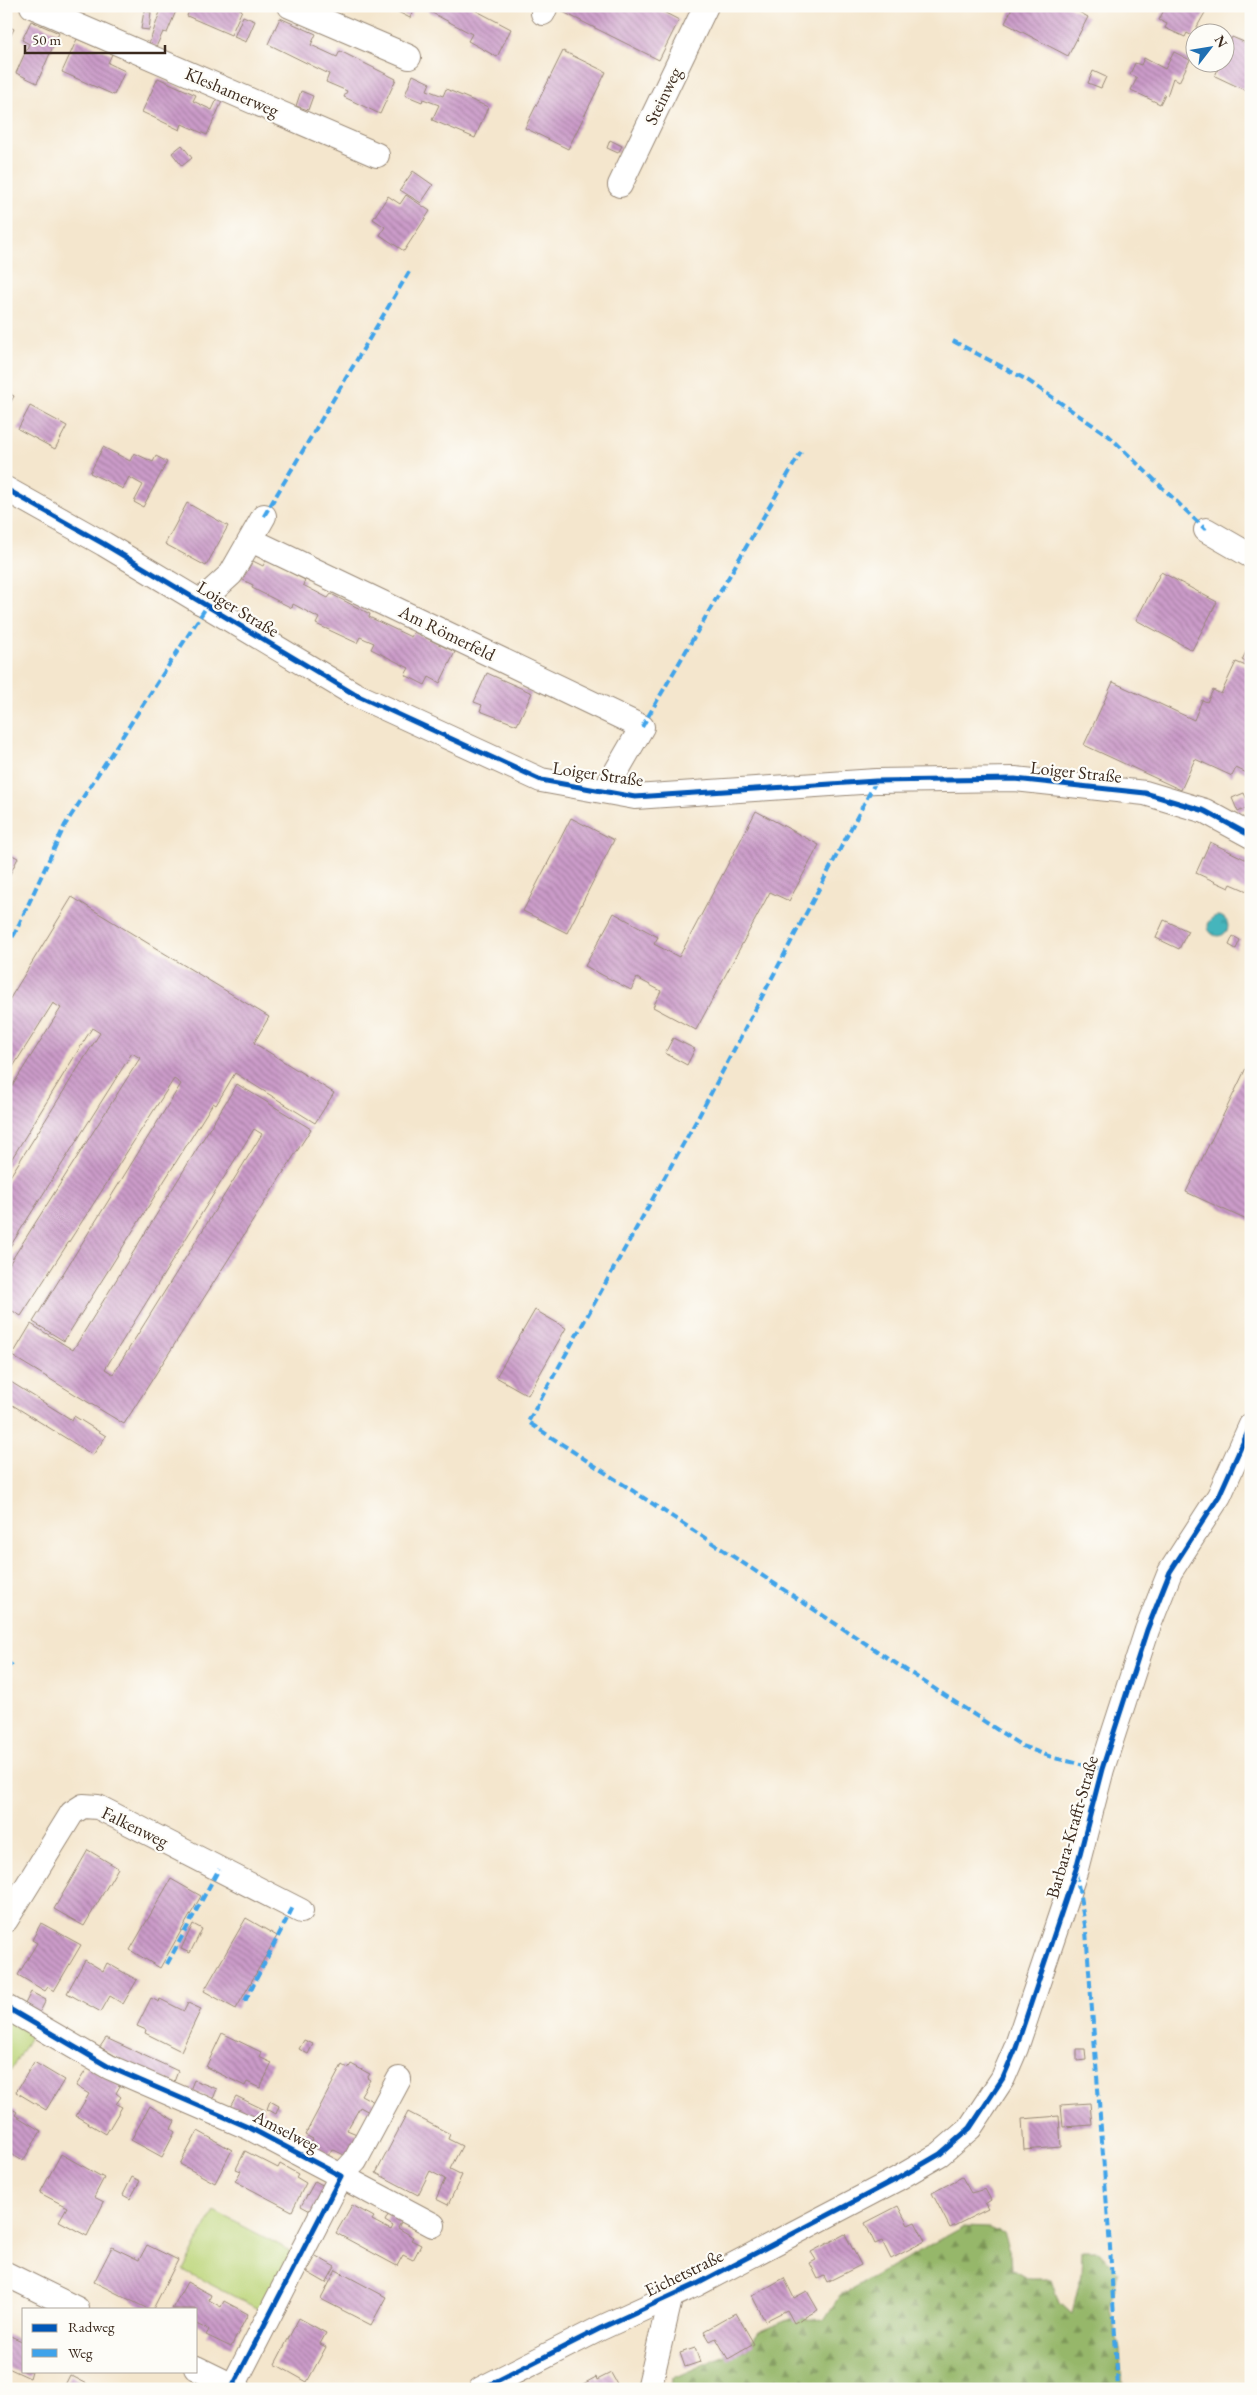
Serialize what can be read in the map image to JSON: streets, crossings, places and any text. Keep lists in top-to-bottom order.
{
  "streets": {
    "street": [
      "Kleshamerweg",
      "Steinweg",
      "Loiger Straße",
      "Am Römerfeld",
      "Falkenweg",
      "Barbara-Krafft-Straße",
      "Amselweg",
      "Eichetstraße"
    ]
  },
  "crossings": [
    ["Loiger Straße", "Am Römerfeld"],
    ["Barbara-Krafft-Straße", "Eichetstraße"]
  ],
  "legend": ["Radweg", "Weg"],
  "scale_bar": "50 m",
  "north": "top right"
}
